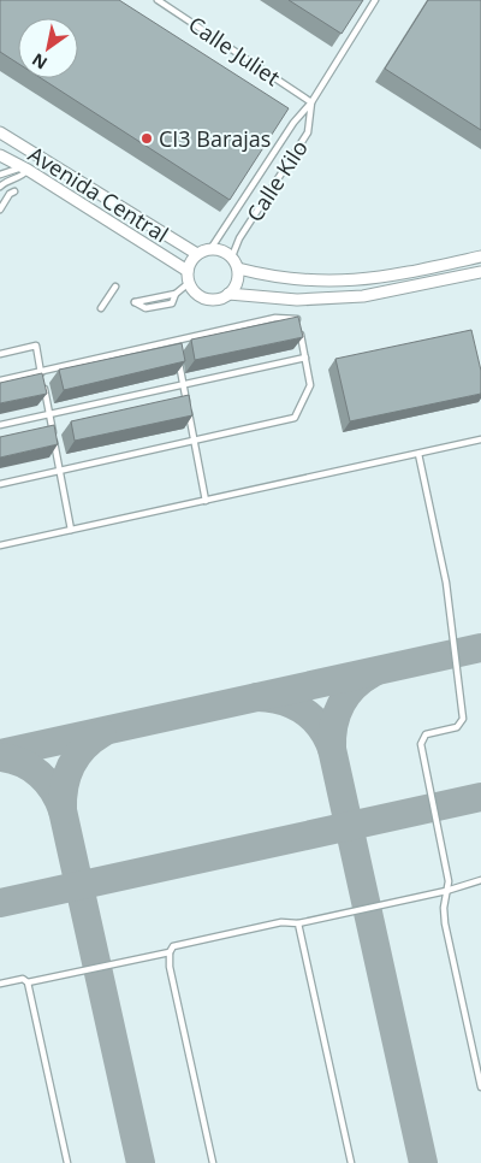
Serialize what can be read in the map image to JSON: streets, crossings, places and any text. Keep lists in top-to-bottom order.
{
  "streets": {
    "street": ["Avenida Central"],
    "lane": ["Calle Juliet", "Calle Kilo"]
  },
  "crossings": [
    ["Calle Juliet", "Calle Kilo"],
    ["Calle Kilo", "Avenida Central"]
  ],
  "places": ["CI3 Barajas"],
  "north": "bottom left"
}
